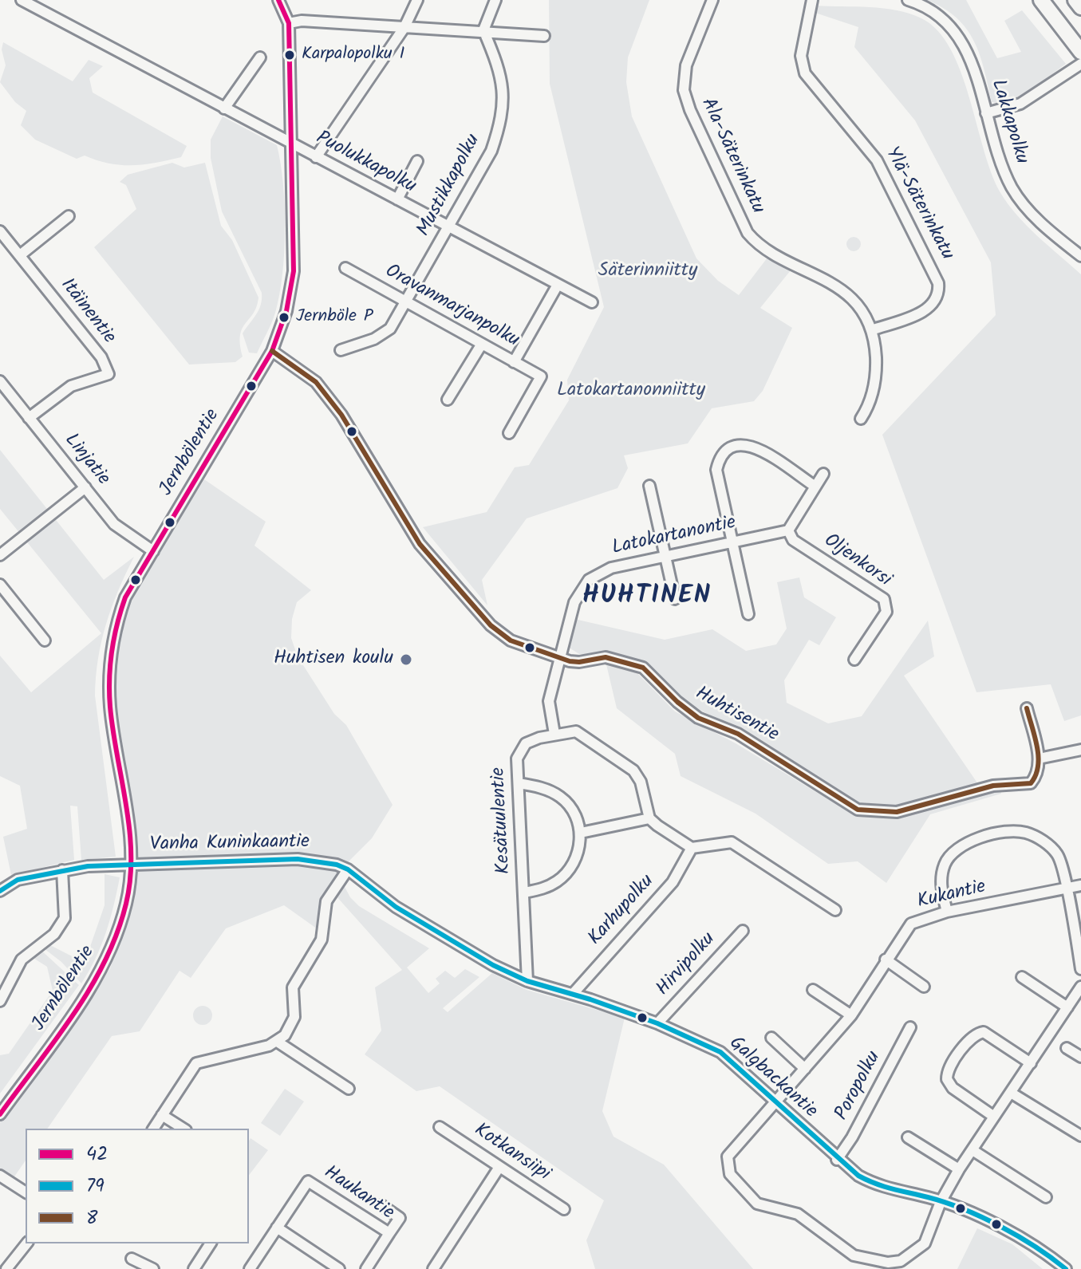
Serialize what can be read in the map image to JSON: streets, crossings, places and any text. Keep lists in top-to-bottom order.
{
  "streets": {
    "street": [
      "Lakkapolku",
      "Ala-Säterinkatu",
      "Puolukkapolku",
      "Mustikkapolku",
      "Ylä-Säterinkatu",
      "Oravanmarjanpolku",
      "Itäinentie",
      "Jernbölentie",
      "Linjatie",
      "Latokartanontie",
      "Oljenkorsi",
      "Huhtisentie",
      "Kesätuulentie",
      "Vanha Kuninkaantie",
      "Kukantie",
      "Karhupolku",
      "Hirvipolku",
      "Galgbackantie",
      "Poropolku",
      "Kotkansiipi",
      "Haukantie"
    ]
  },
  "crossings": [
    ["Ala-Säterinkatu", "Ylä-Säterinkatu"],
    ["Puolukkapolku", "Mustikkapolku"],
    ["Puolukkapolku", "Jernbölentie"],
    ["Mustikkapolku", "Oravanmarjanpolku"],
    ["Itäinentie", "Linjatie"],
    ["Jernbölentie", "Linjatie"],
    ["Jernbölentie", "Huhtisentie"],
    ["Jernbölentie", "Vanha Kuninkaantie"],
    ["Latokartanontie", "Oljenkorsi"],
    ["Latokartanontie", "Huhtisentie"],
    ["Latokartanontie", "Kesätuulentie"],
    ["Kesätuulentie", "Galgbackantie"],
    ["Vanha Kuninkaantie", "Galgbackantie"],
    ["Kukantie", "Galgbackantie"],
    ["Karhupolku", "Galgbackantie"],
    ["Hirvipolku", "Galgbackantie"],
    ["Galgbackantie", "Poropolku"]
  ],
  "districts": ["HUHTINEN"],
  "parks": ["Säterinniitty", "Latokartanonniitty"],
  "places": ["Karpalopolku I", "Jernböle P", "Huhtisen koulu"],
  "lines": ["transit line 42", "transit line 8", "transit line 79"],
  "legend": ["42", "79", "8"]
}
